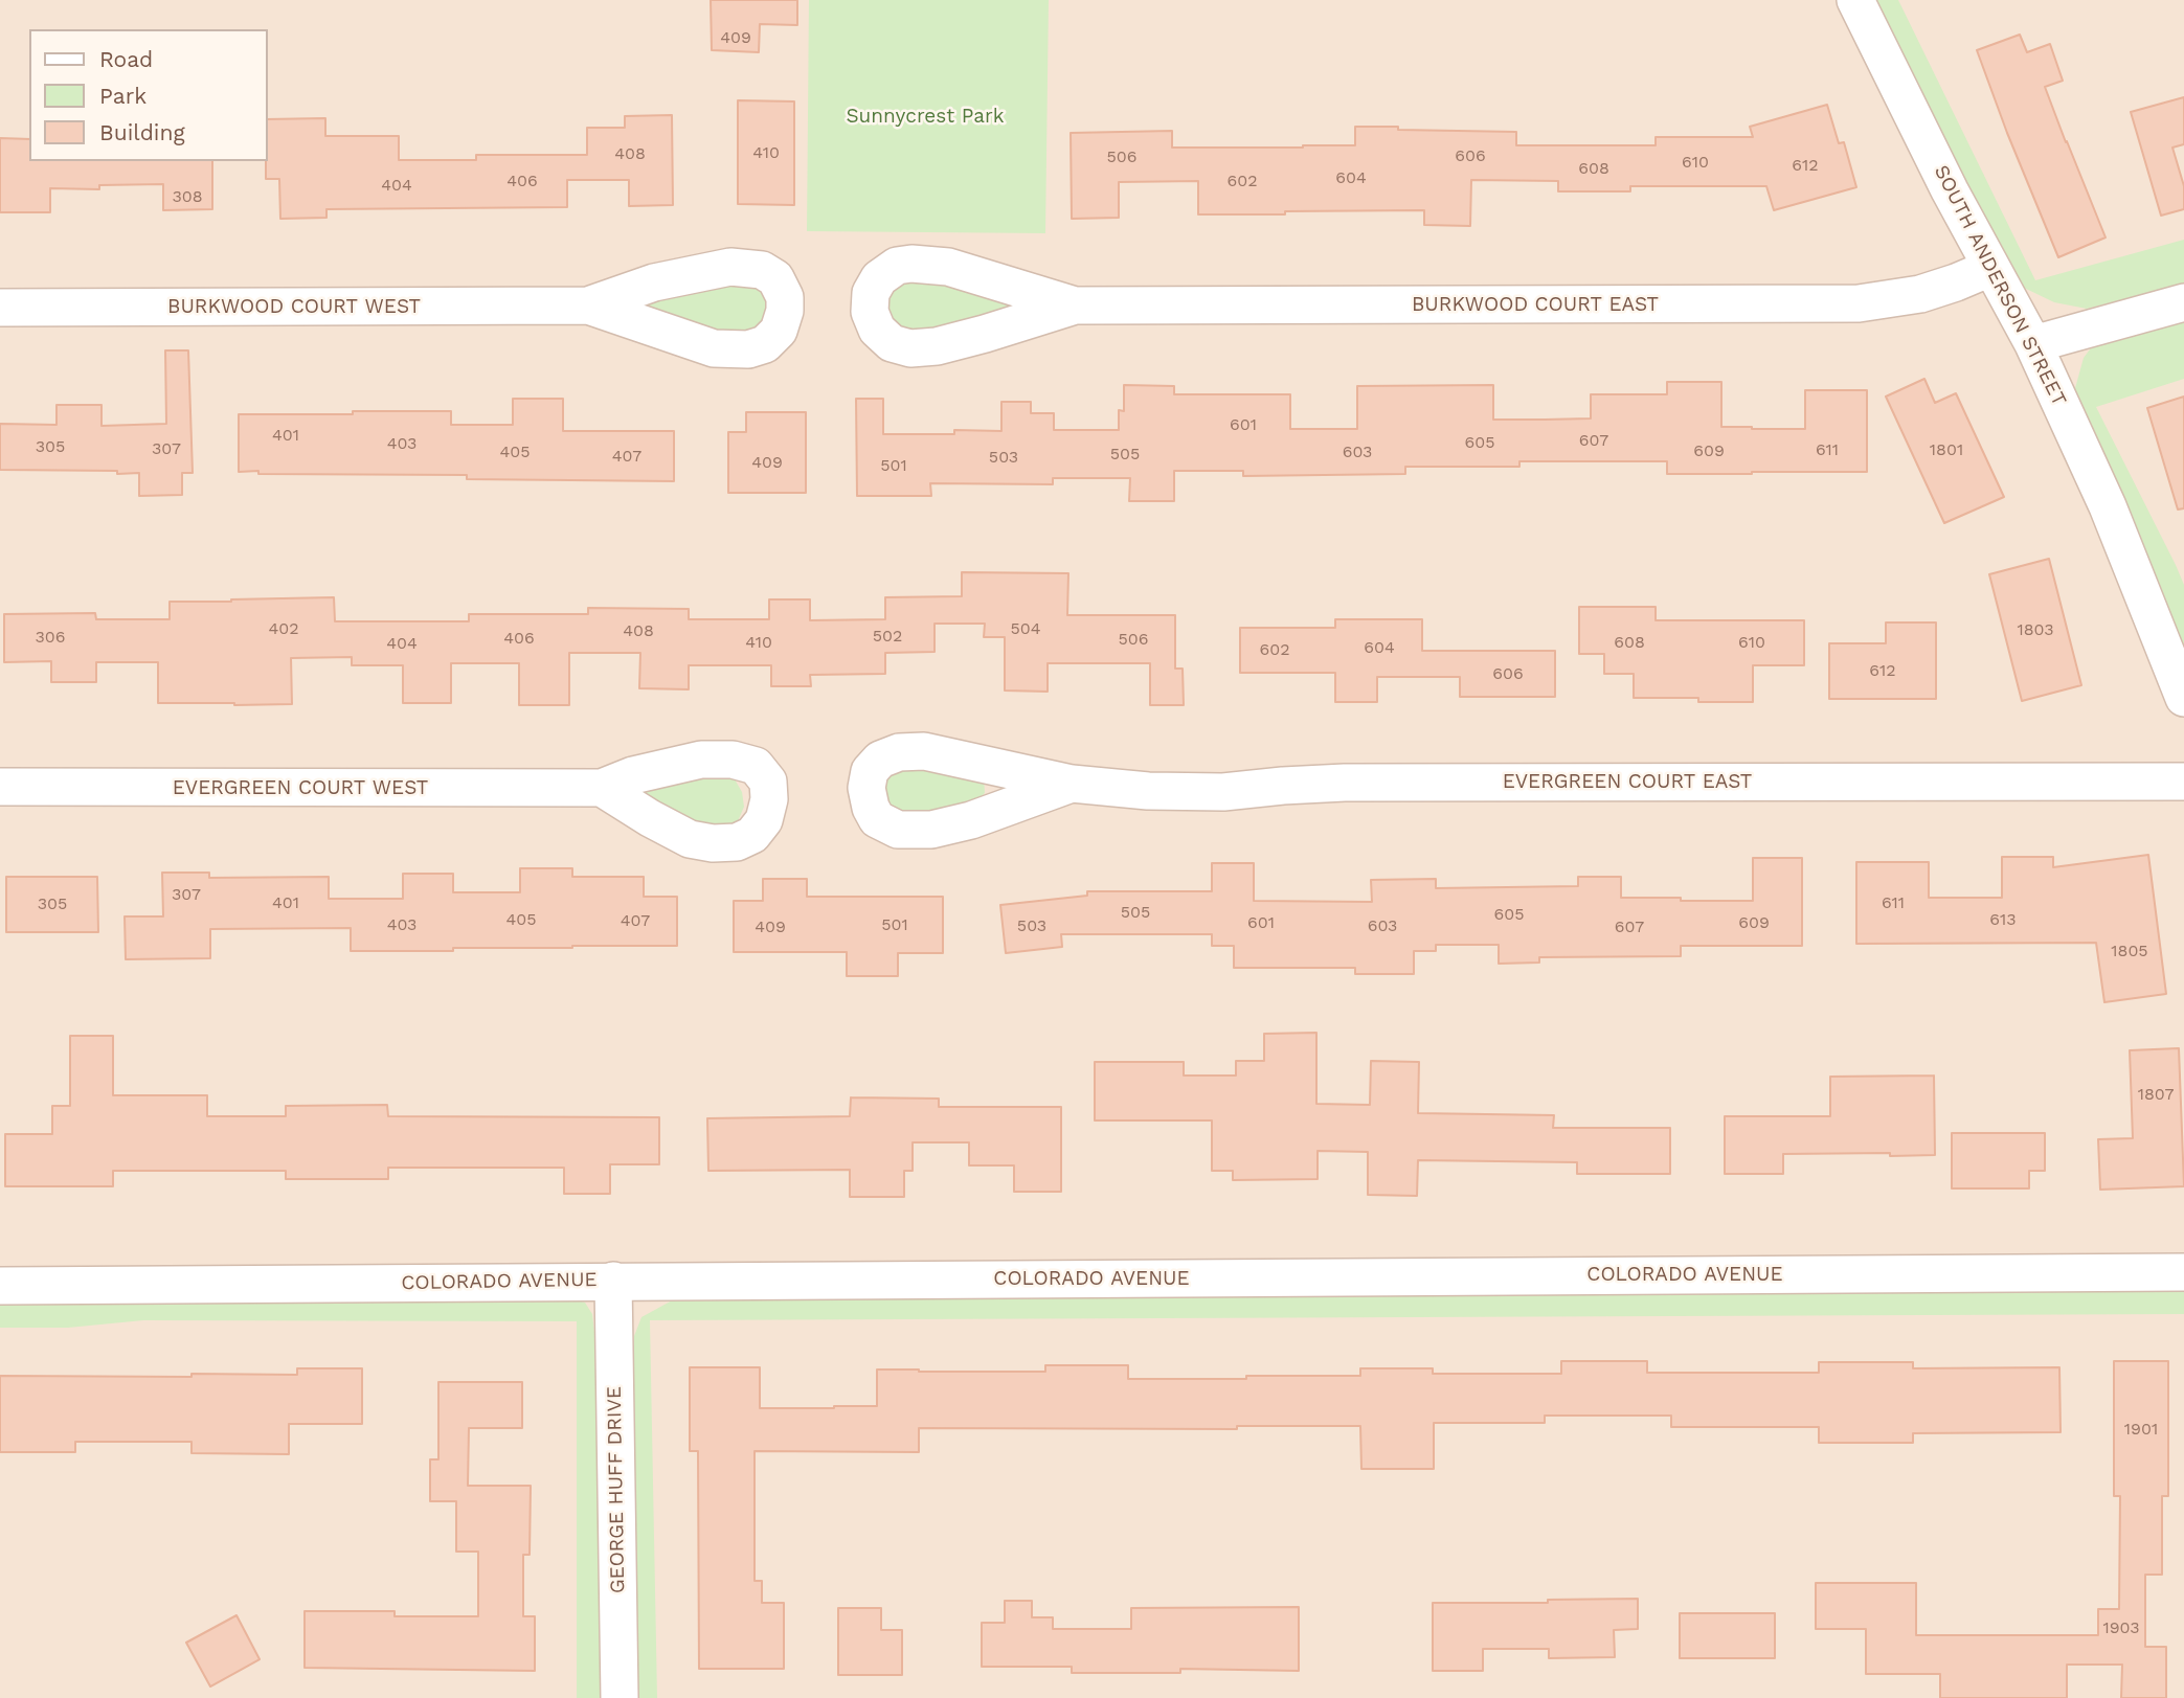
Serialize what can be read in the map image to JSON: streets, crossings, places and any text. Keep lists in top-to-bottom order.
{
  "streets": {
    "street": [
      "SOUTH ANDERSON STREET",
      "BURKWOOD COURT EAST",
      "BURKWOOD COURT WEST",
      "EVERGREEN COURT EAST",
      "EVERGREEN COURT WEST",
      "COLORADO AVENUE",
      "GEORGE HUFF DRIVE"
    ]
  },
  "crossings": [
    ["SOUTH ANDERSON STREET", "BURKWOOD COURT EAST"],
    ["COLORADO AVENUE", "GEORGE HUFF DRIVE"]
  ],
  "parks": ["Sunnycrest Park"],
  "house_numbers": [
    "409",
    "410",
    "408",
    "606",
    "506",
    "610",
    "612",
    "608",
    "604",
    "406",
    "602",
    "404",
    "308",
    "601",
    "401",
    "607",
    "605",
    "403",
    "305",
    "307",
    "611",
    "1801",
    "609",
    "405",
    "603",
    "505",
    "407",
    "503",
    "409",
    "501",
    "402",
    "504",
    "1803",
    "408",
    "502",
    "306",
    "406",
    "506",
    "410",
    "608",
    "610",
    "404",
    "604",
    "602",
    "612",
    "606",
    "307",
    "401",
    "611",
    "305",
    "505",
    "605",
    "405",
    "613",
    "407",
    "601",
    "609",
    "403",
    "501",
    "503",
    "603",
    "409",
    "607",
    "1805",
    "1807",
    "1901",
    "1903"
  ],
  "legend": ["Road", "Park", "Building"]
}
